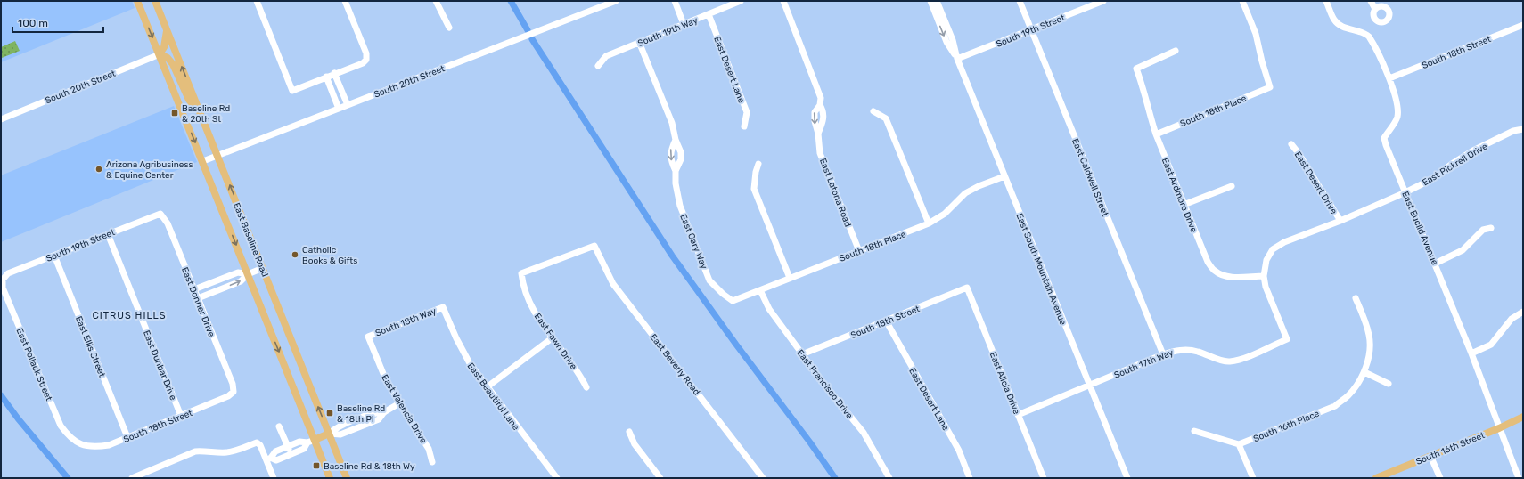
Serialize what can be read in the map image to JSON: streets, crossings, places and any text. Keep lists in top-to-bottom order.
{
  "streets": {
    "main road": ["East Baseline Road", "South 16th Street"],
    "street": [
      "South 19th Street",
      "South 19th Way",
      "South 18th Street",
      "East Desert Lane",
      "South 20th Street",
      "South 18th Place",
      "East Pickrell Drive",
      "East Caldwell Street",
      "East Desert Drive",
      "East Latona Road",
      "East Ardmore Drive",
      "East Euclid Avenue",
      "East Gary Way",
      "East South Mountain Avenue",
      "East Donner Drive",
      "South 18th Way",
      "East Fawn Drive",
      "East Ellis Street",
      "South 17th Way",
      "East Pollack Street",
      "East Beverly Road",
      "East Dunbar Drive",
      "East Alicia Drive",
      "East Francisco Drive",
      "East Beautiful Lane",
      "East Valencia Drive",
      "South 16th Place"
    ]
  },
  "crossings": [
    ["South 19th Street", "East Caldwell Street"],
    ["South 19th Street", "East South Mountain Avenue"],
    ["South 19th Street", "East Donner Drive"],
    ["South 19th Street", "East Ellis Street"],
    ["South 19th Street", "East Pollack Street"],
    ["South 19th Street", "East Dunbar Drive"],
    ["South 19th Way", "East Desert Lane"],
    ["South 19th Way", "East Gary Way"],
    ["South 18th Street", "East Desert Lane"],
    ["South 18th Street", "East Euclid Avenue"],
    ["South 18th Street", "East Donner Drive"],
    ["South 18th Street", "East Ellis Street"],
    ["South 18th Street", "East Pollack Street"],
    ["South 18th Street", "East Dunbar Drive"],
    ["South 18th Street", "East Alicia Drive"],
    ["South 18th Street", "East Francisco Drive"],
    ["South 20th Street", "East Baseline Road"],
    ["South 18th Place", "East Latona Road"],
    ["South 18th Place", "East Ardmore Drive"],
    ["South 18th Place", "East Gary Way"],
    ["South 18th Place", "East South Mountain Avenue"],
    ["South 18th Place", "East Francisco Drive"],
    ["East Pickrell Drive", "East Euclid Avenue"],
    ["East Pickrell Drive", "South 17th Way"],
    ["East Caldwell Street", "South 17th Way"],
    ["East Desert Drive", "South 17th Way"],
    ["East Ardmore Drive", "South 17th Way"],
    ["East Euclid Avenue", "South 17th Way"],
    ["East Euclid Avenue", "South 16th Street"],
    ["East South Mountain Avenue", "South 17th Way"],
    ["South 18th Way", "East Beautiful Lane"],
    ["South 18th Way", "East Valencia Drive"],
    ["East Fawn Drive", "East Beverly Road"],
    ["South 17th Way", "East Alicia Drive"]
  ],
  "districts": ["CITRUS HILLS"],
  "places": {
    "transit": ["Baseline Rd & 20th St", "Baseline Rd & 18th Pl", "Baseline Rd & 18th Wy"],
    "other": ["Arizona Agribusiness & Equine Center", "Catholic Books & Gifts"]
  },
  "scale_bar": "100 m"
}
